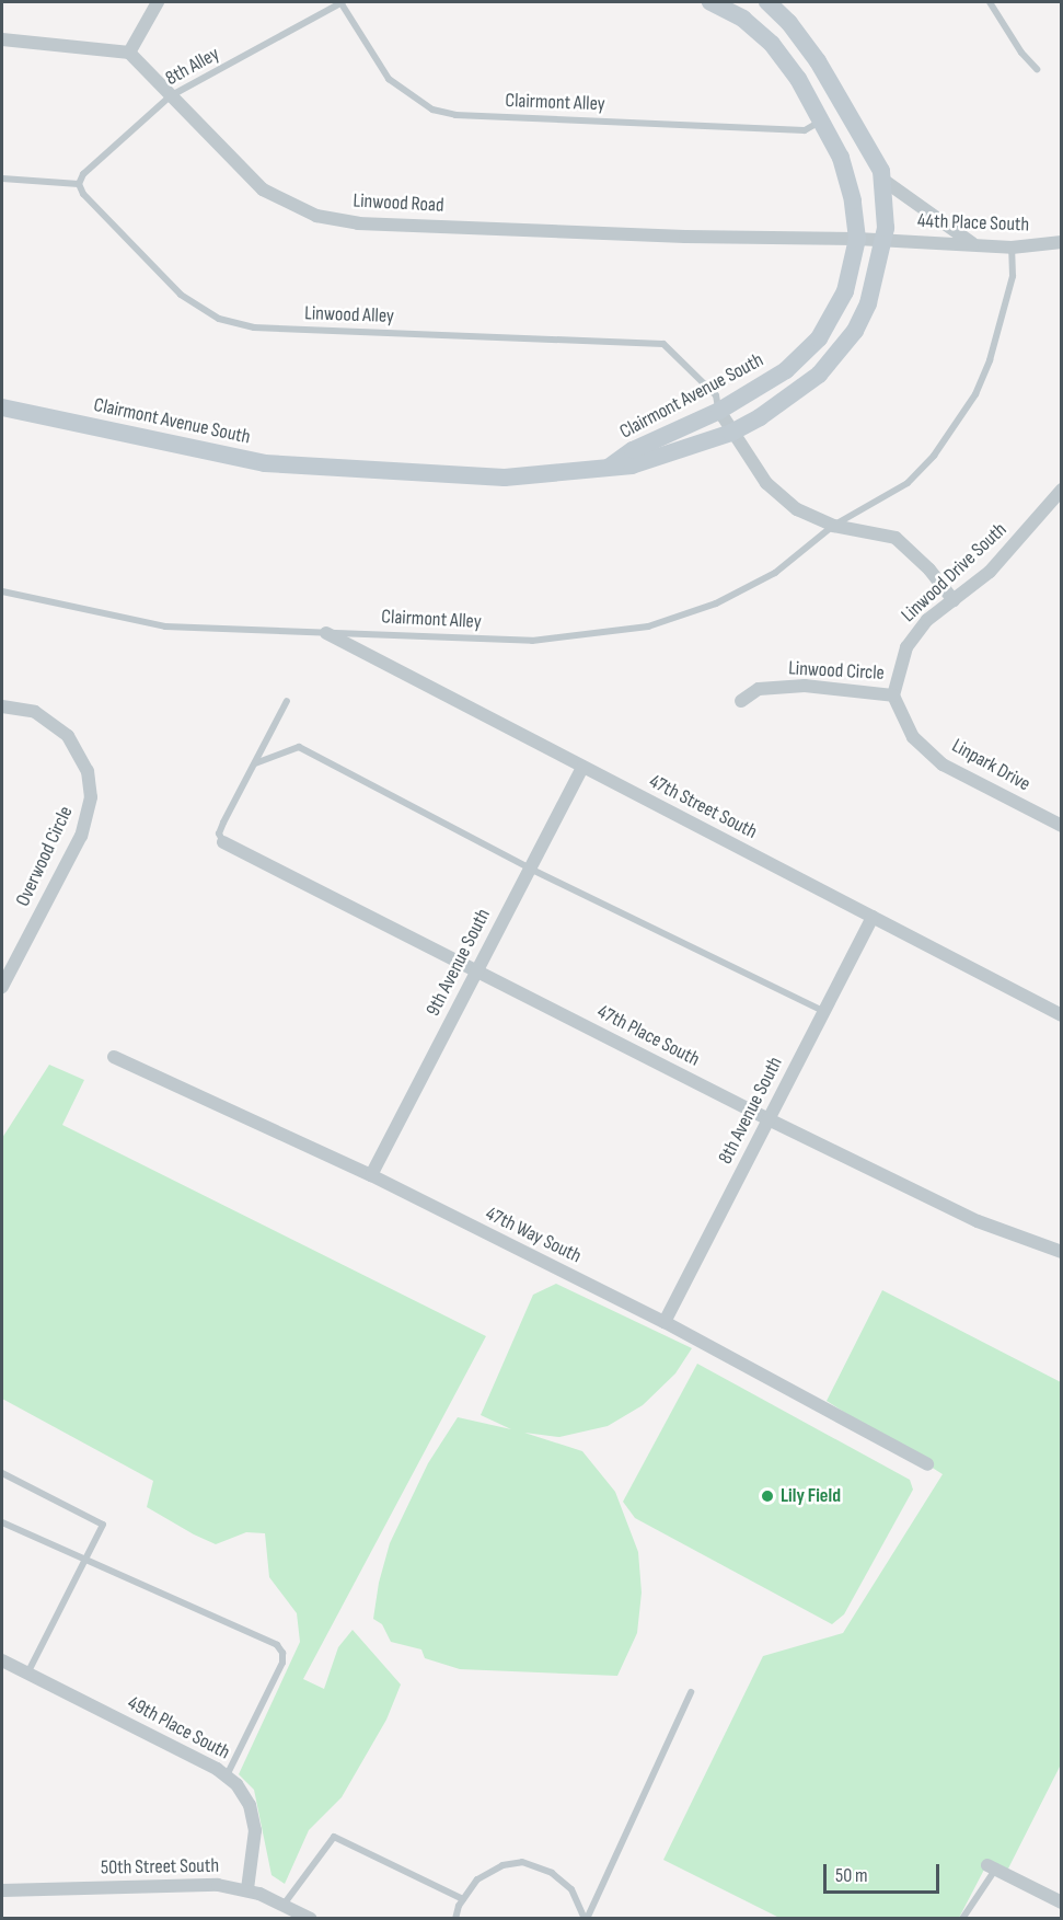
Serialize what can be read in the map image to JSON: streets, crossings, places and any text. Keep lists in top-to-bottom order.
{
  "streets": {
    "street": [
      "Linwood Road",
      "44th Place South",
      "Clairmont Avenue South",
      "Linwood Drive South",
      "Linwood Circle",
      "Linpark Drive",
      "47th Street South",
      "Overwood Circle",
      "9th Avenue South",
      "47th Place South",
      "8th Avenue South",
      "47th Way South",
      "49th Place South",
      "50th Street South"
    ],
    "lane": ["8th Alley", "Clairmont Alley", "Linwood Alley"]
  },
  "crossings": [
    ["8th Alley", "Clairmont Alley"],
    ["8th Alley", "Linwood Road"],
    ["8th Alley", "Linwood Alley"],
    ["Clairmont Alley", "44th Place South"],
    ["Clairmont Alley", "Clairmont Avenue South"],
    ["Clairmont Alley", "47th Street South"],
    ["Linwood Road", "44th Place South"],
    ["Linwood Road", "Clairmont Avenue South"],
    ["44th Place South", "Clairmont Avenue South"],
    ["Linwood Alley", "Clairmont Avenue South"],
    ["Linwood Drive South", "Linwood Circle"],
    ["Linwood Drive South", "Linpark Drive"],
    ["Linwood Circle", "Linpark Drive"],
    ["47th Street South", "9th Avenue South"],
    ["47th Street South", "8th Avenue South"],
    ["9th Avenue South", "47th Place South"],
    ["9th Avenue South", "47th Way South"],
    ["47th Place South", "8th Avenue South"],
    ["8th Avenue South", "47th Way South"],
    ["49th Place South", "50th Street South"]
  ],
  "places": ["Lily Field"],
  "scale_bar": "50 m"
}
